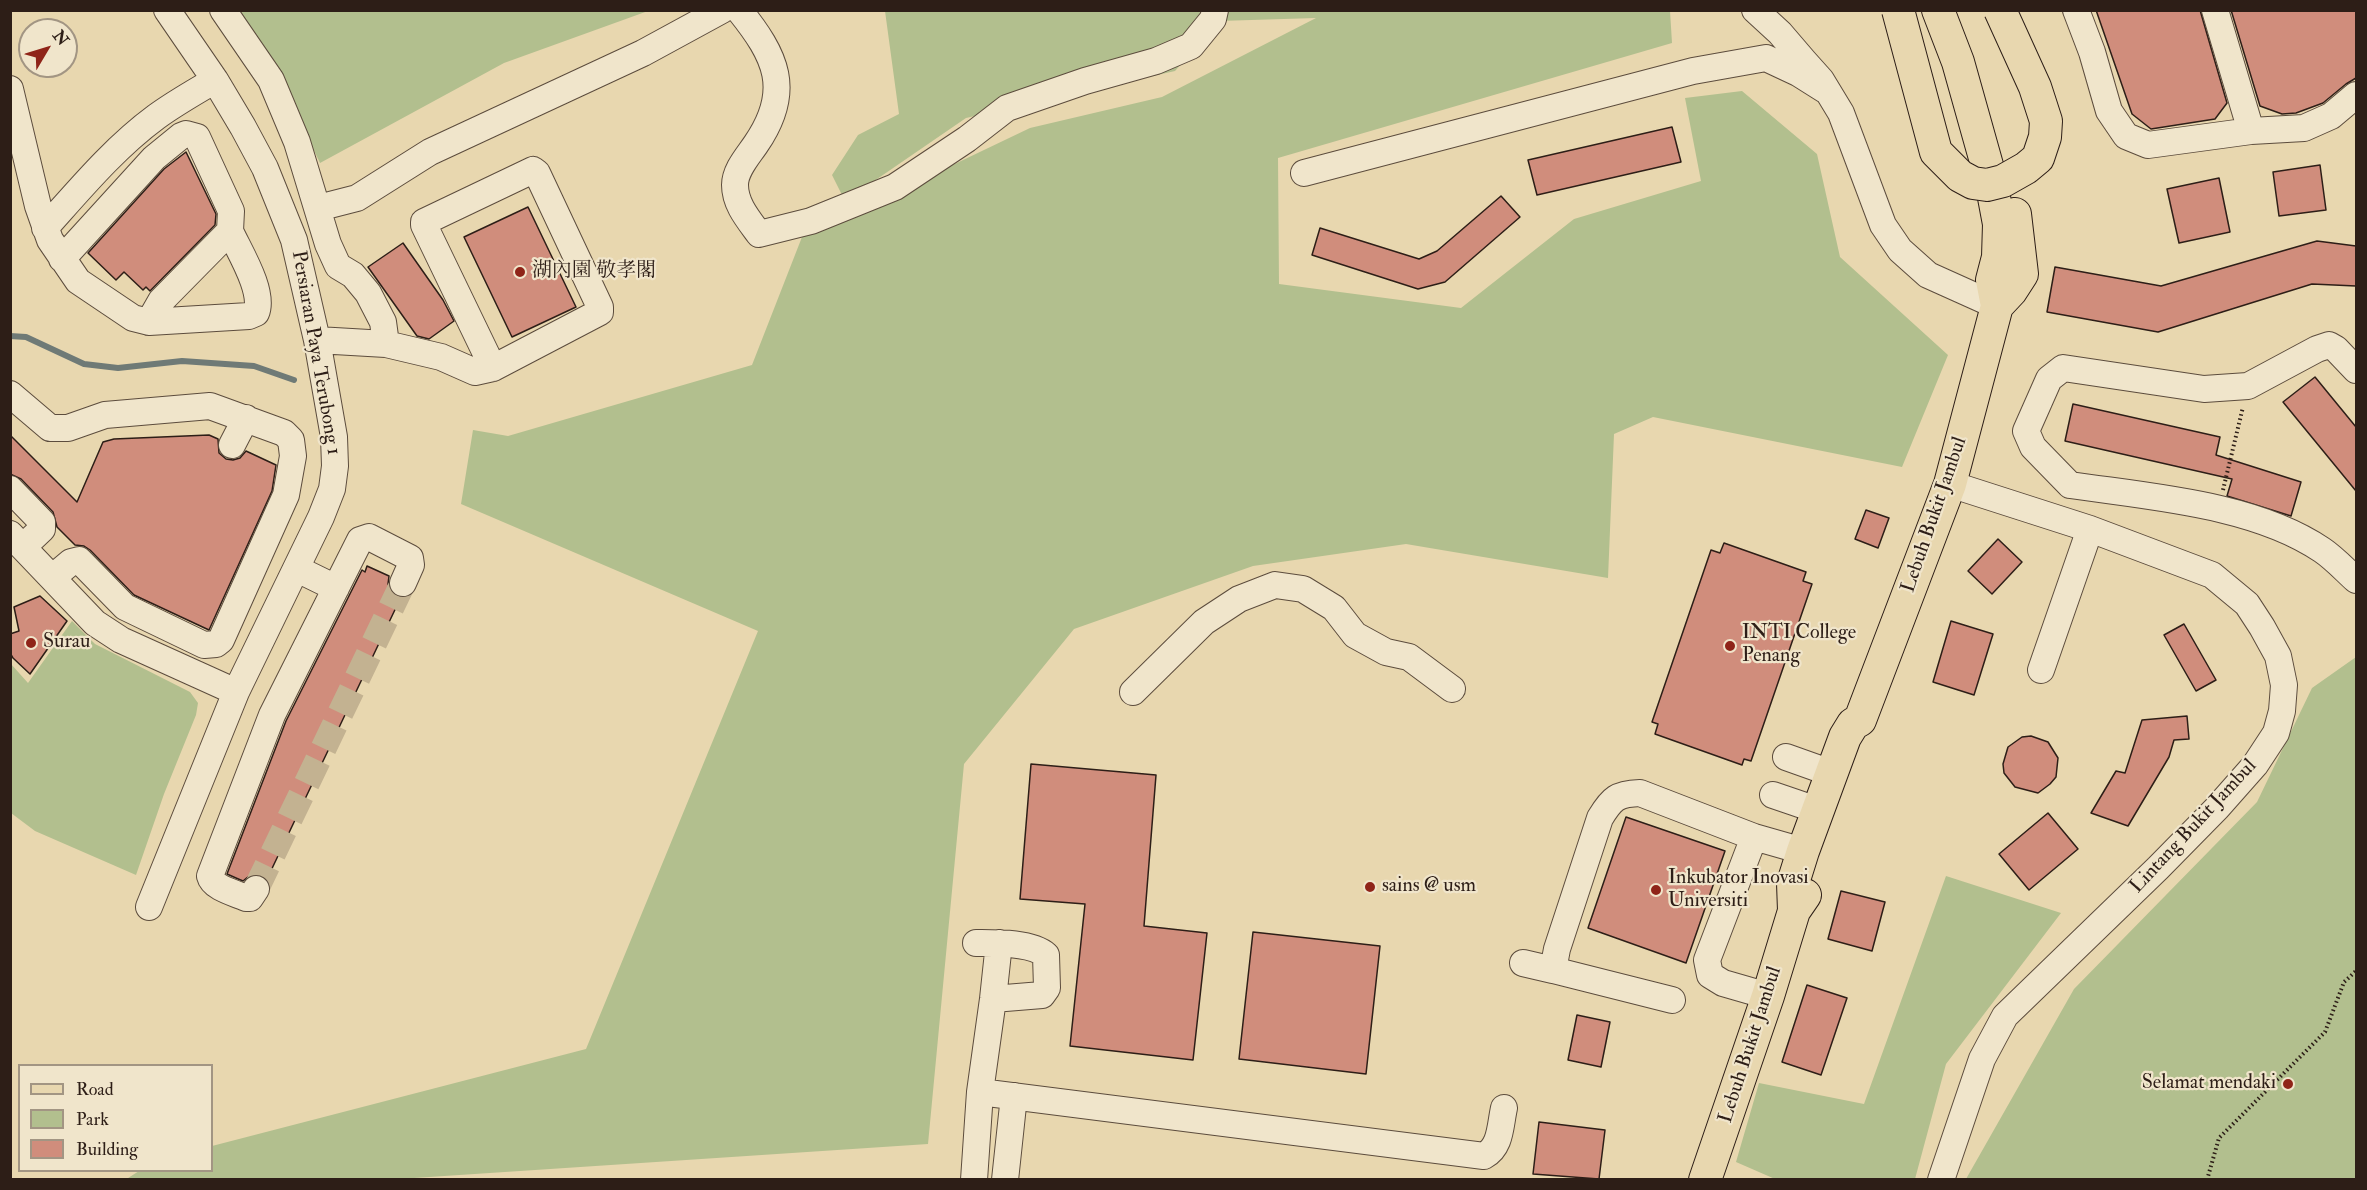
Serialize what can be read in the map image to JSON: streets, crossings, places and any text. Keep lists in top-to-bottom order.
{
  "streets": {
    "main road": ["Lebuh Bukit Jambul"],
    "street": ["Persiaran Paya Terubong 1", "Lintang Bukit Jambul"]
  },
  "crossings": [
    ["Lebuh Bukit Jambul", "Lintang Bukit Jambul"]
  ],
  "places": [
    "湖內園 敬孝閣",
    "Surau",
    "INTI College Penang",
    "sains @ usm",
    "Inkubator Inovasi Universiti",
    "Selamat mendaki"
  ],
  "legend": ["Road", "Park", "Building"],
  "north": "top right"
}
